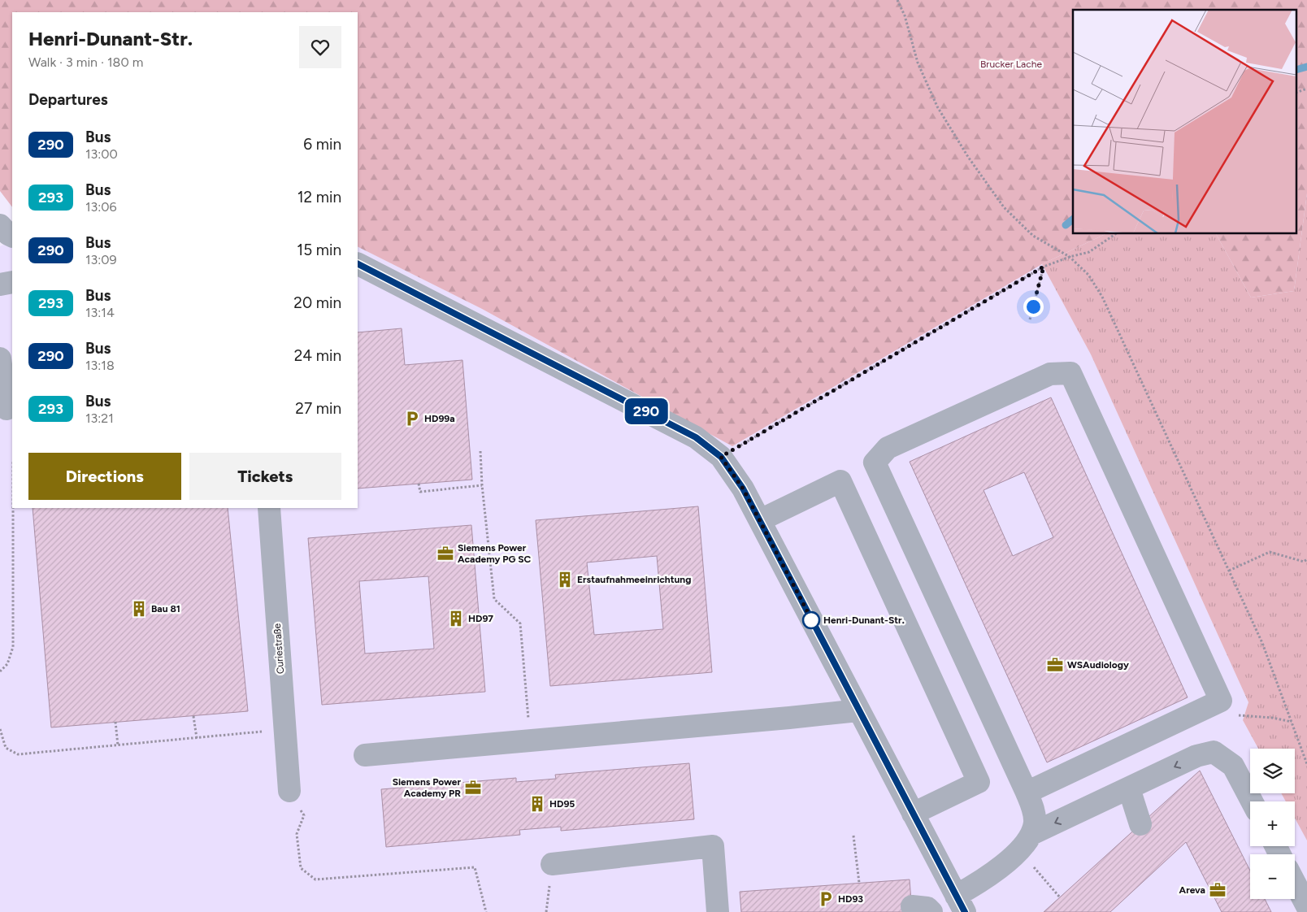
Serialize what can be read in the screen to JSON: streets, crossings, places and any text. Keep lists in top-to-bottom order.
{
  "streets": {
    "street": ["Curiestraße"]
  },
  "parks": ["Brucker Lache"],
  "places": {
    "parking": ["HD99a", "HD93"],
    "office": [
      "Siemens Power Academy PG SC",
      "WSAudiology",
      "Siemens Power Academy PR",
      "Areva"
    ],
    "building": [
      "Erstaufnahmeeinrichtung",
      "Bau 81",
      "HD97",
      "HD95"
    ],
    "other": ["Henri-Dunant-Str."]
  },
  "lines": ["bus line 290"],
  "page": {
    "on_map": "290",
    "heading": [
      ["Henri-Dunant-Str.", "Walk · 3 min · 180 m"],
      "Departures"
    ],
    "list": [
      {
        "mark": "290",
        "name": "Bus",
        "note": "13:00",
        "value": "6 min"
      },
      {
        "mark": "293",
        "name": "Bus",
        "note": "13:06",
        "value": "12 min"
      },
      {
        "mark": "290",
        "name": "Bus",
        "note": "13:09",
        "value": "15 min"
      },
      {
        "mark": "293",
        "name": "Bus",
        "note": "13:14",
        "value": "20 min"
      },
      {
        "mark": "290",
        "name": "Bus",
        "note": "13:18",
        "value": "24 min"
      },
      {
        "mark": "293",
        "name": "Bus",
        "note": "13:21",
        "value": "27 min"
      }
    ],
    "buttons": ["Directions", "Tickets"],
    "map_buttons": ["+", "−"]
  }
}
